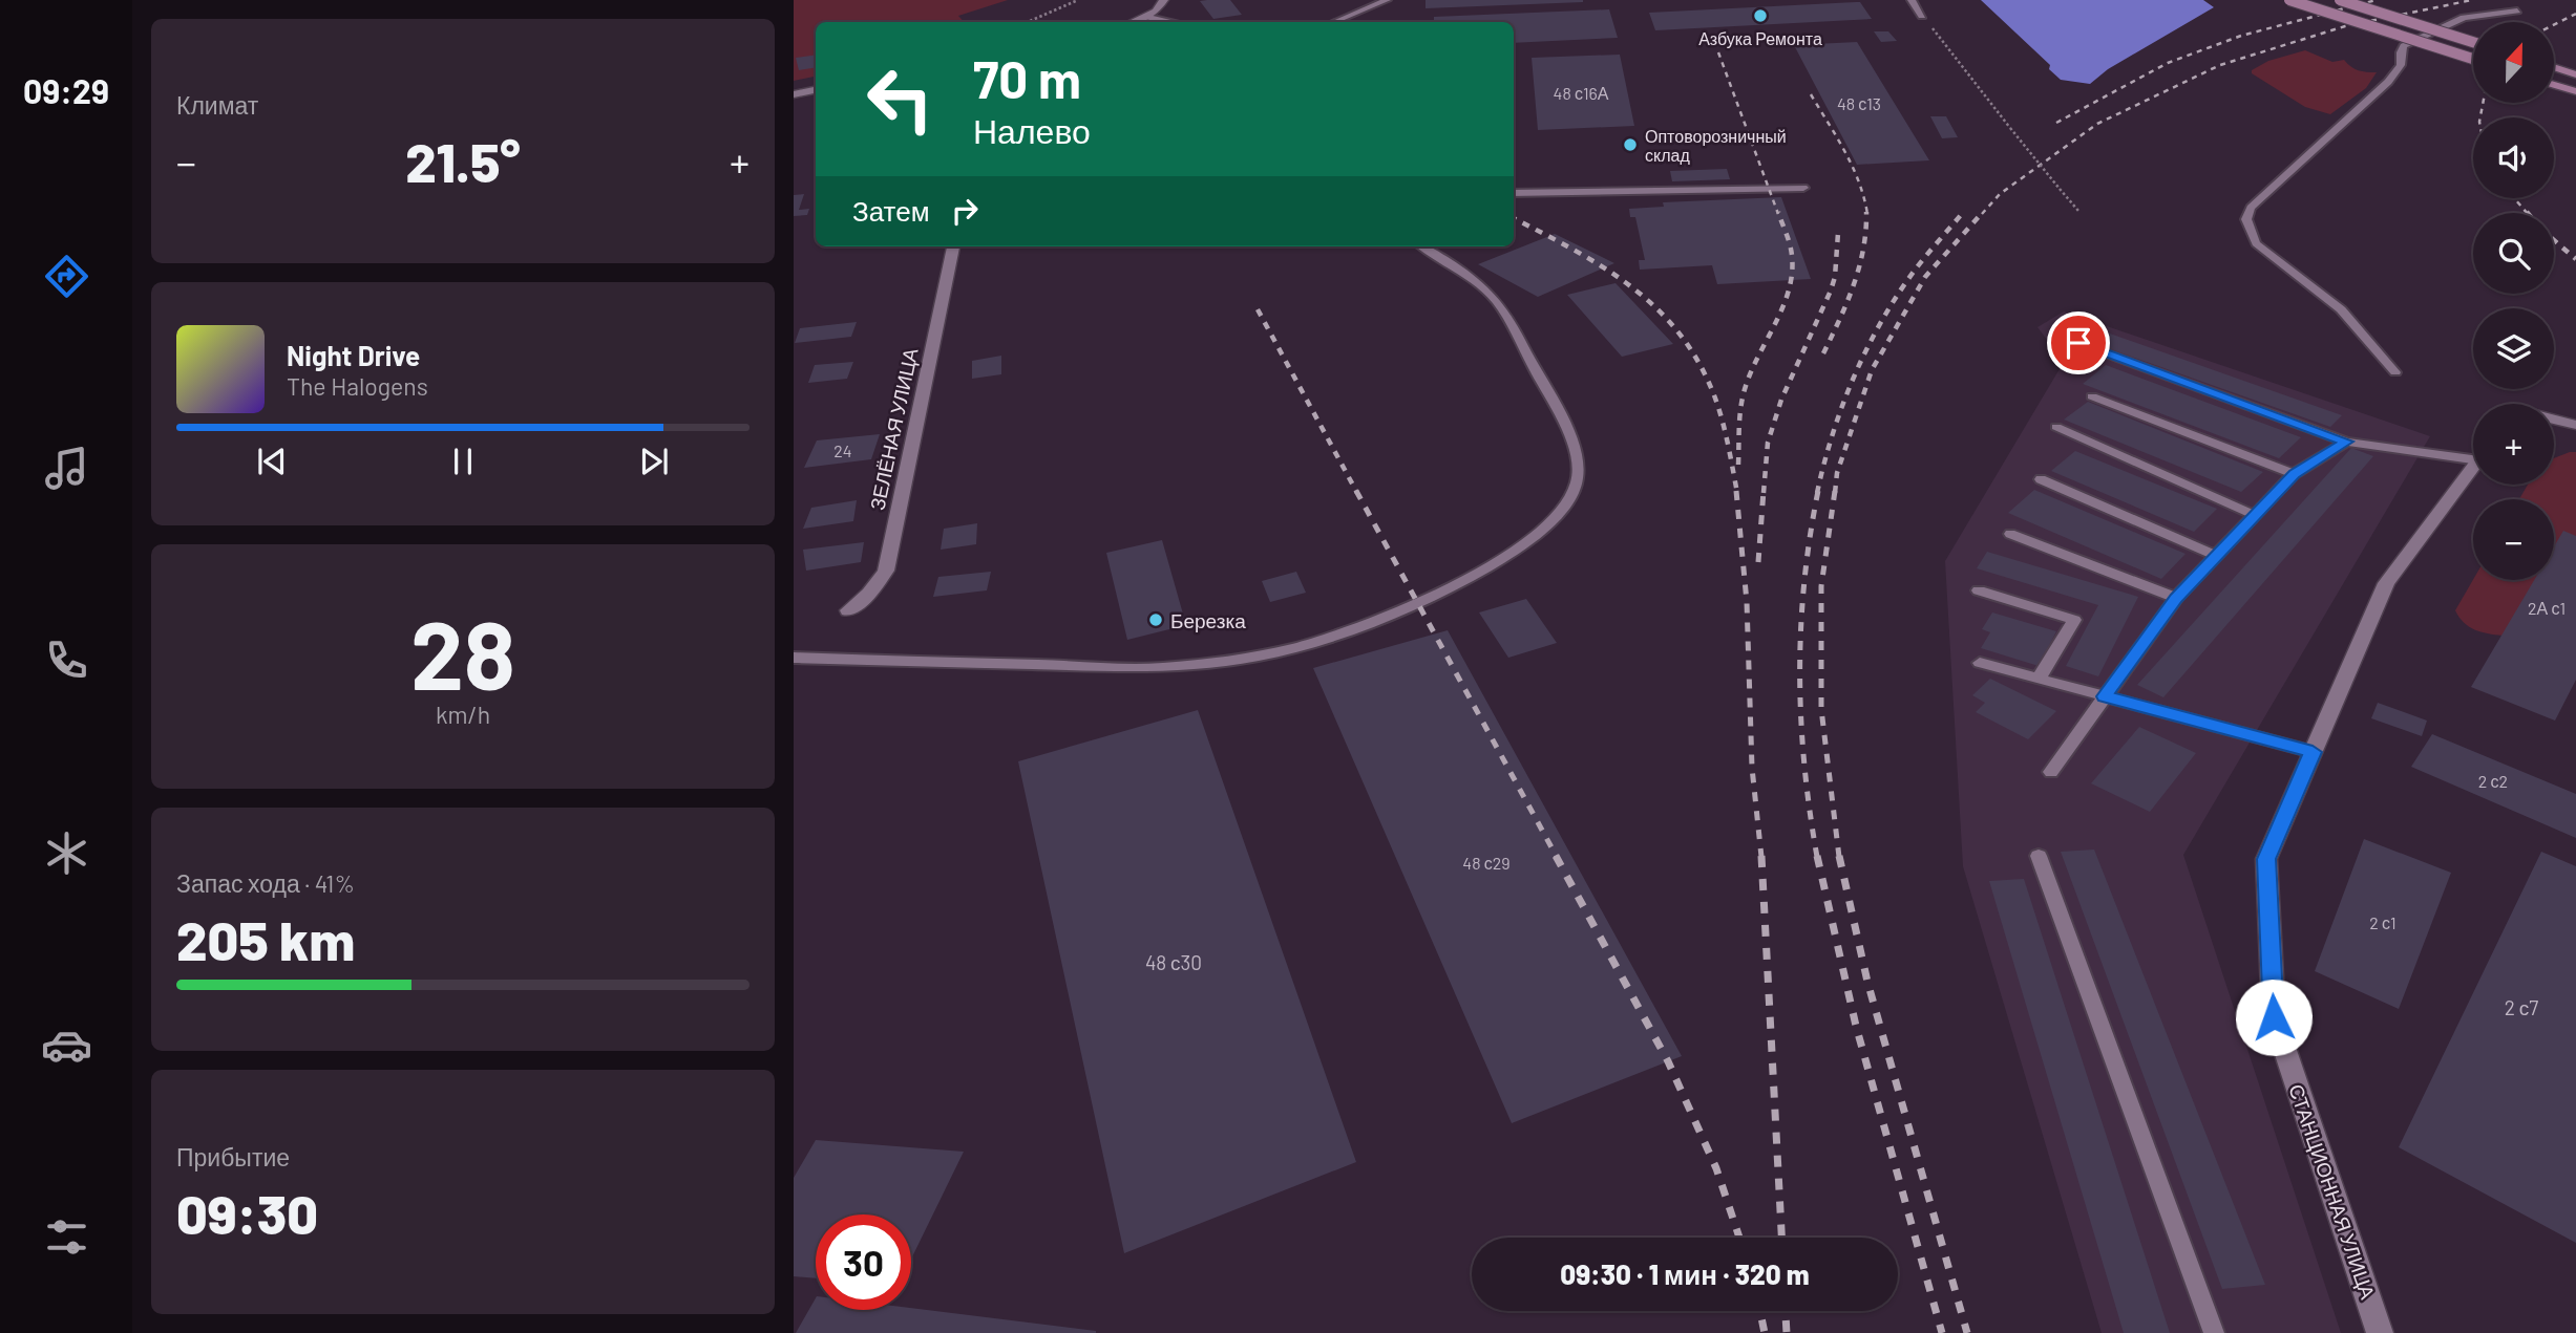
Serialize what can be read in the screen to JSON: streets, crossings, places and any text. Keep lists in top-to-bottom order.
{
  "streets": {
    "street": ["ЗЕЛЁНАЯ УЛИЦА", "СТАНЦИОННАЯ УЛИЦА"]
  },
  "places": ["Азбука Ремонта", "Оптоворозничный склад", "Березка"],
  "house_numbers": [
    "48 с16А",
    "48 с13",
    "24",
    "2А с1",
    "2 с2",
    "48 с29",
    "2 с1",
    "48 с30",
    "2 с7"
  ],
  "north": "top",
  "page": {
    "tabs": "09:29",
    "tile": [
      "Климат",
      ["28", "km/h"],
      ["Запас хода · 41%", "205 km"],
      ["Прибытие", "09:30"]
    ],
    "map_buttons": ["+", "−"],
    "turn": ["70 m", "Налево"],
    "heat": ["−", "21.5°", "+"],
    "then": "Затем",
    "song": ["Night Drive", "The Halogens"],
    "limit": "30",
    "trip": "09:30 · 1 мин · 320 m"
  }
}
